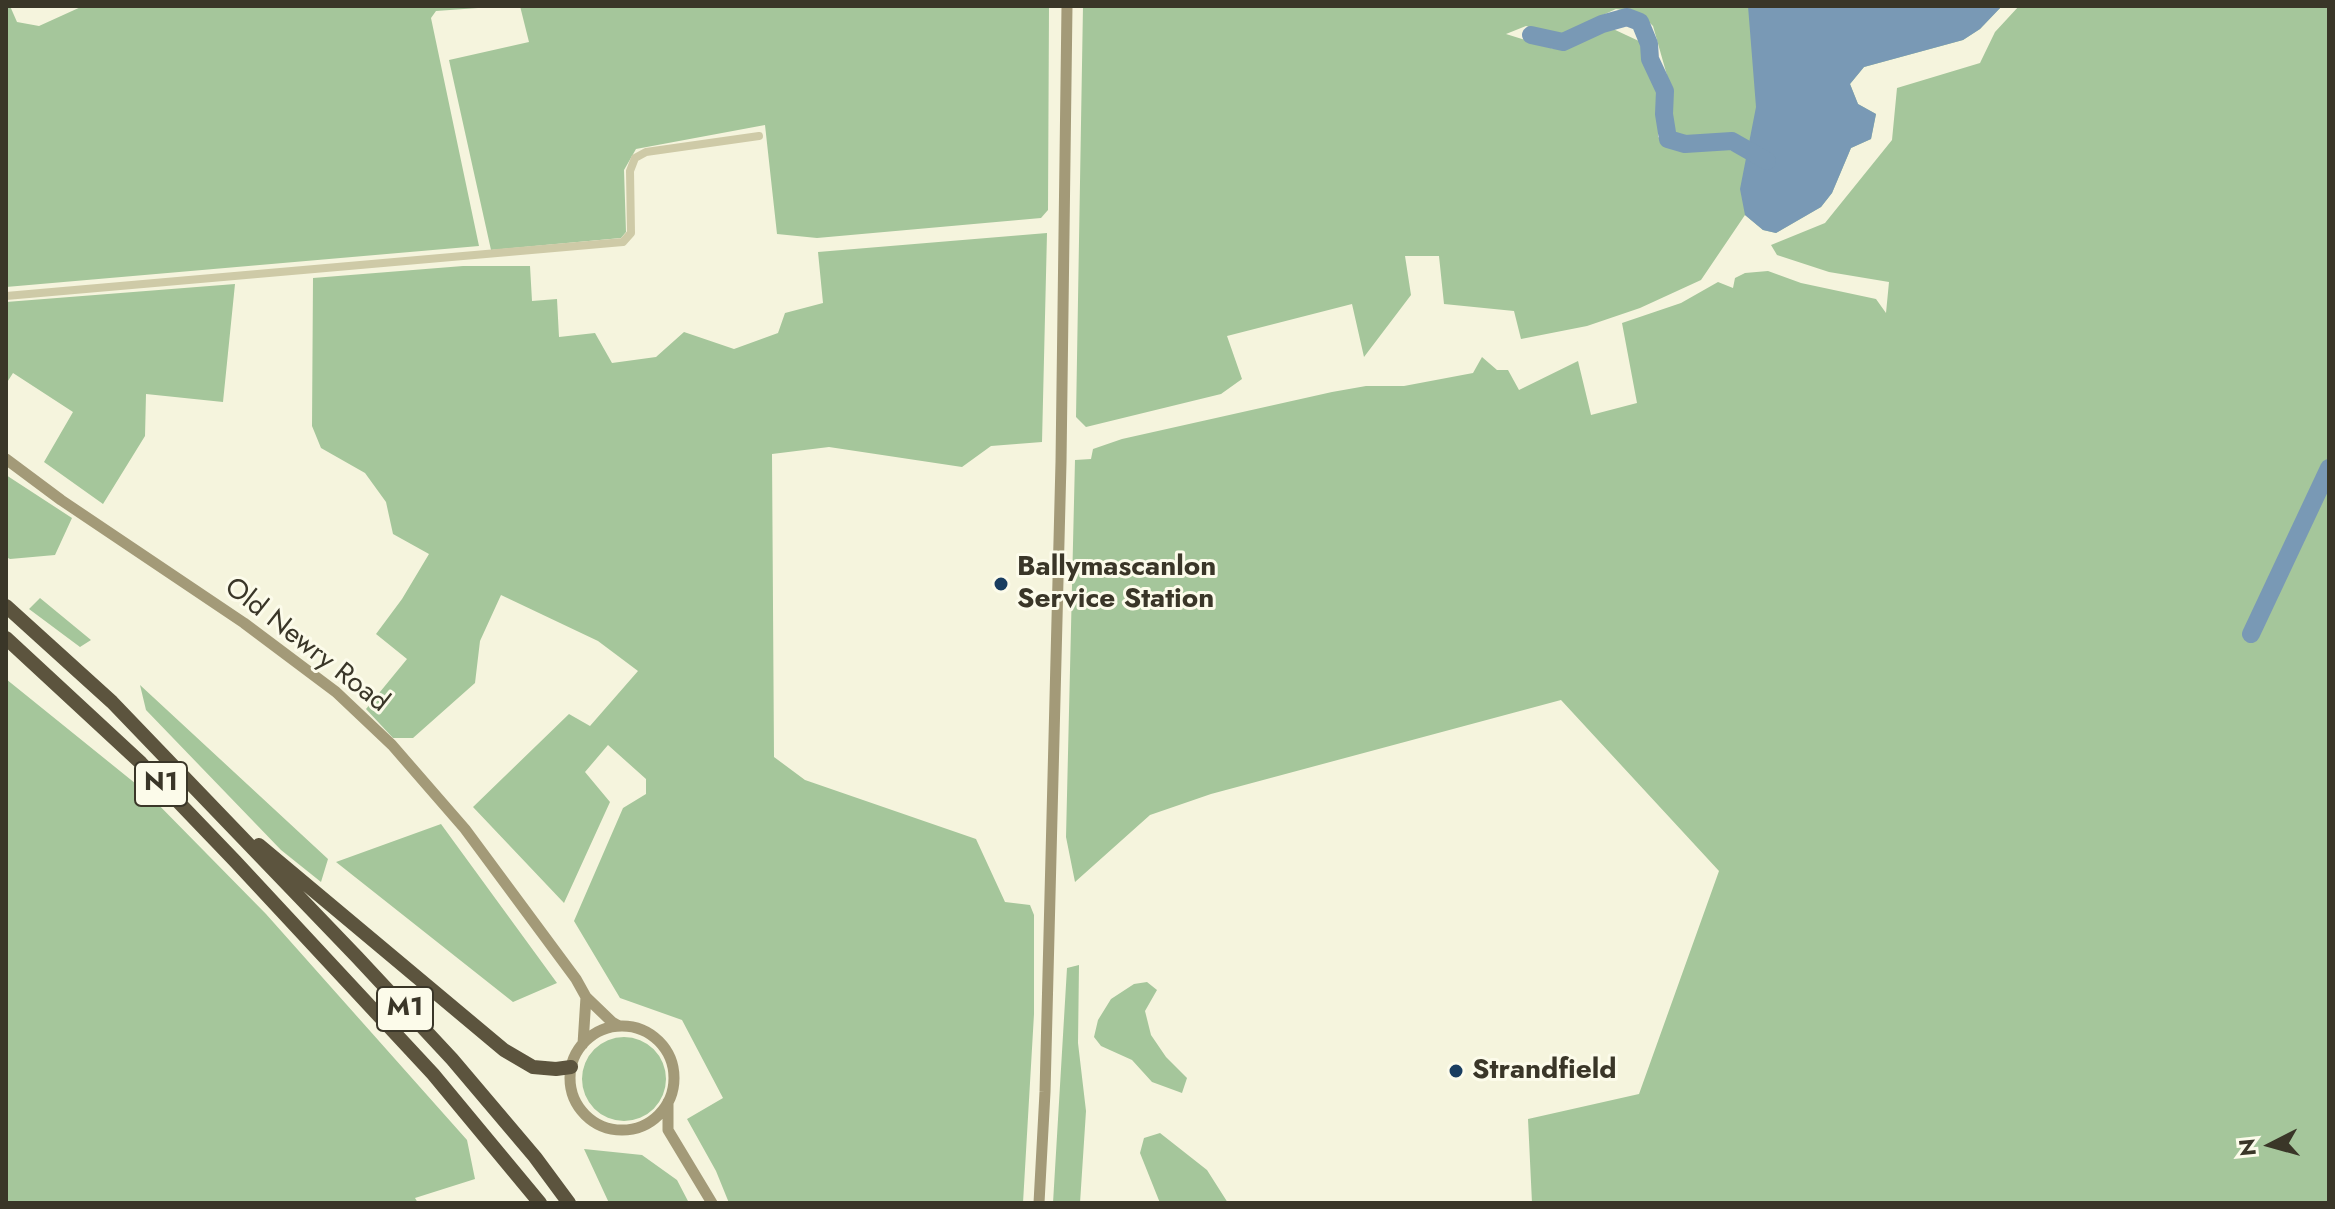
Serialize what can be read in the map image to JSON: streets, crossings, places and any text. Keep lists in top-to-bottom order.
{
  "streets": {
    "highway": ["N1", "M1"],
    "main road": ["Old Newry Road"]
  },
  "crossings": [
    ["N1", "M1"]
  ],
  "places": ["Ballymascanlon Service Station", "Strandfield"],
  "north": "left"
}
